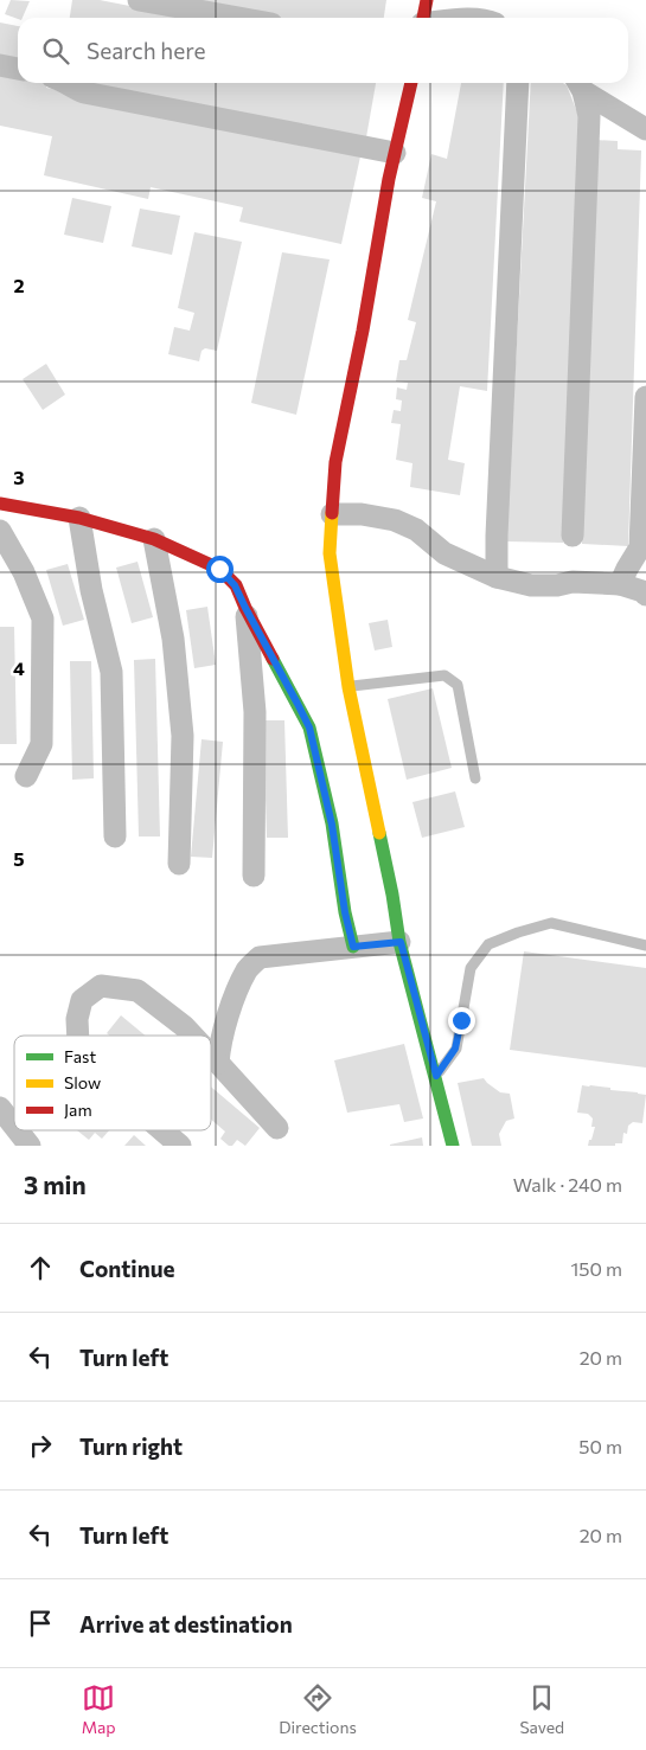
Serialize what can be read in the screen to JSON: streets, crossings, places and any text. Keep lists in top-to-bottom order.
{
  "legend": ["Fast", "Slow", "Jam"],
  "page": {
    "search": "Search here",
    "heading": ["3 min", "Walk · 240 m"],
    "list": [
      ["Continue", "150 m"],
      ["Turn left", "20 m"],
      ["Turn right", "50 m"],
      ["Turn left", "20 m"],
      "Arrive at destination"
    ],
    "nav": ["Map", "Directions", "Saved"]
  },
  "grid": {
    "rows": [
      "2",
      "3",
      "4",
      "5"
    ]
  }
}
